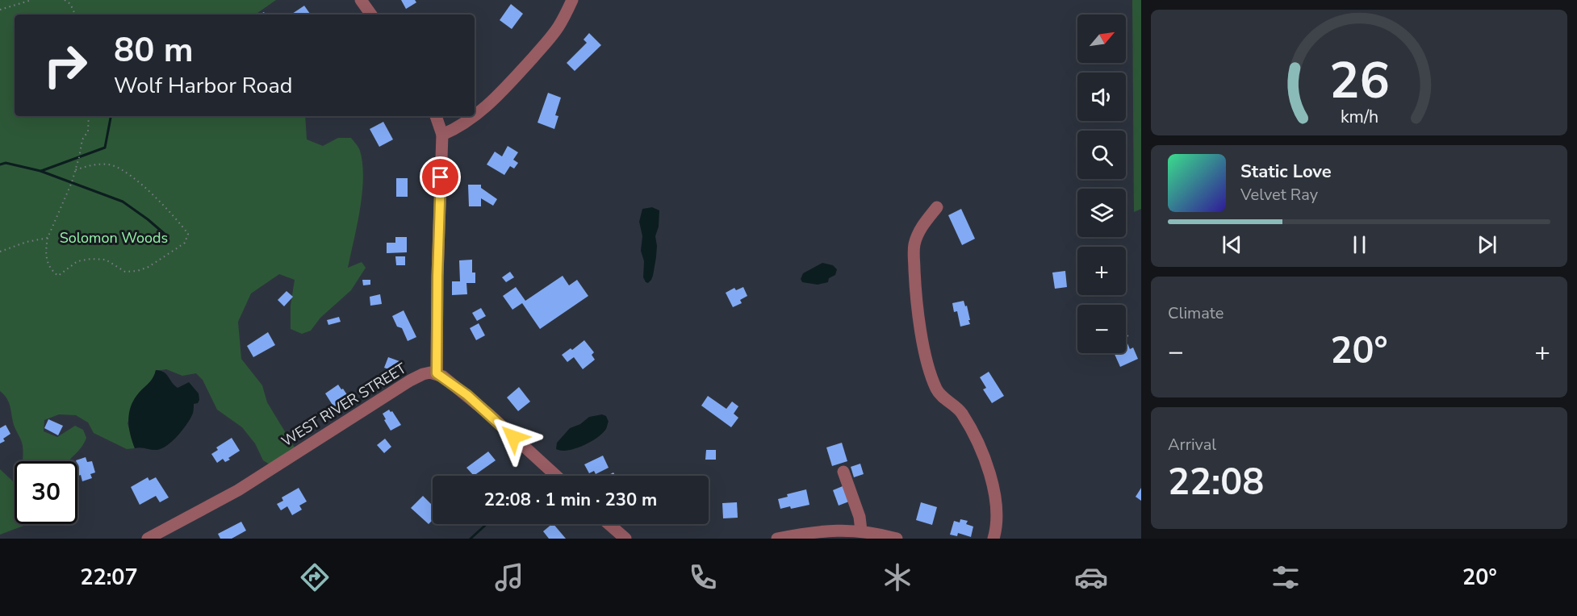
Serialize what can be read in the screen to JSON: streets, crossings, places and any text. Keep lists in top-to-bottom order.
{
  "streets": {
    "street": ["WEST RIVER STREET"]
  },
  "parks": ["Solomon Woods"],
  "north": "top right",
  "page": {
    "map_buttons": ["+", "−"],
    "turn": ["80 m", "Wolf Harbor Road"],
    "song": ["Static Love", "Velvet Ray"],
    "tile": [
      "Climate",
      ["Arrival", "22:08"]
    ],
    "heat": ["−", "20°", "+"],
    "limit": "30",
    "trip": "22:08 · 1 min · 230 m",
    "tabs": ["22:07", "20°"],
    "gauge": ["26", "km/h"]
  }
}
